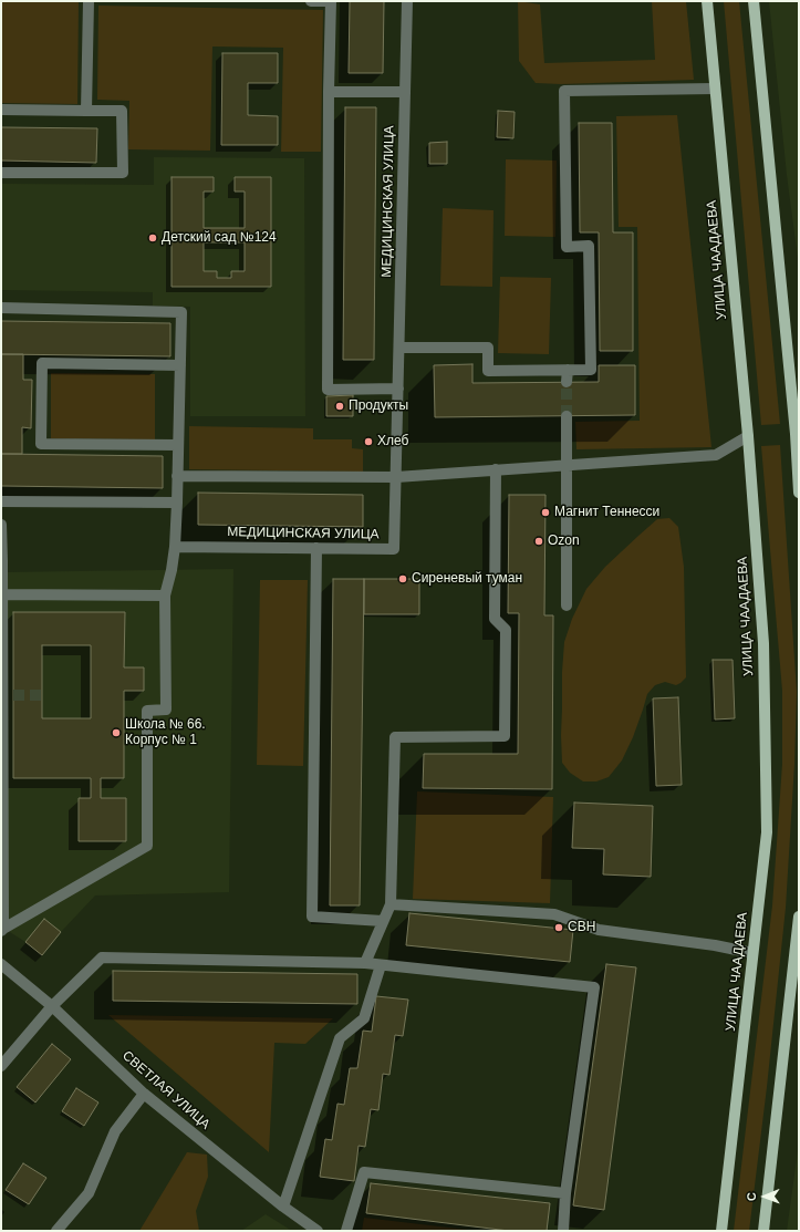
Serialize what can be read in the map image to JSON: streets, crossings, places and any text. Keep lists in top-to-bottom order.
{
  "streets": {
    "main road": ["УЛИЦА ЧААДАЕВА"],
    "street": ["МЕДИЦИНСКАЯ УЛИЦА", "СВЕТЛАЯ УЛИЦА"]
  },
  "places": [
    "Детский сад №124",
    "Продукты",
    "Хлеб",
    "Магнит Теннесси",
    "Ozon",
    "Сиреневый туман",
    "Школа № 66. Корпус № 1",
    "СВН"
  ],
  "north": "left"
}
